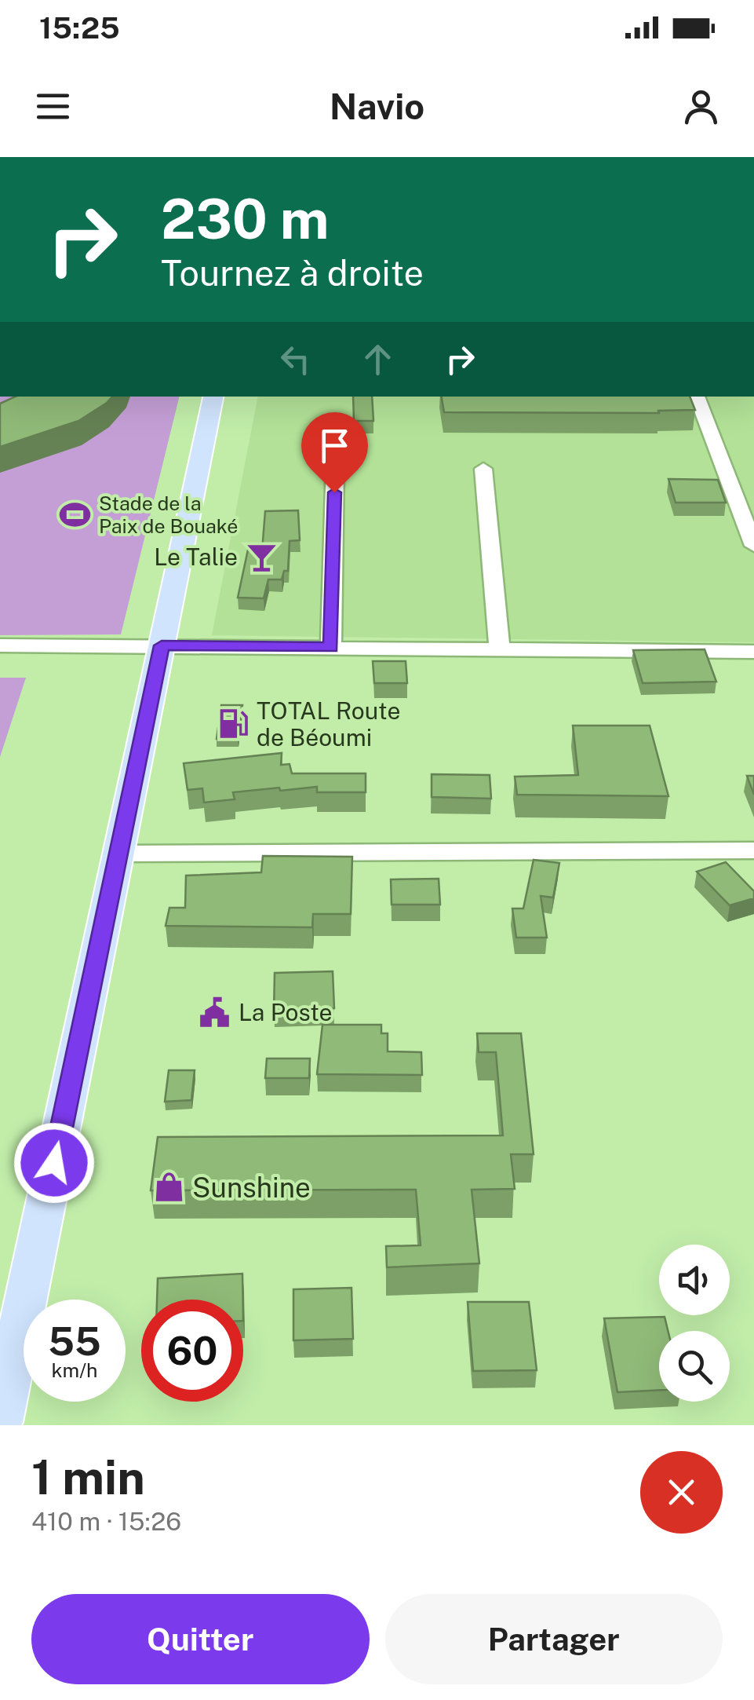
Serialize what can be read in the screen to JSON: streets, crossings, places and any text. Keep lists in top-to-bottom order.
{
  "places": {
    "sports": ["Stade de la Paix de Bouaké"],
    "bar": ["Le Talie"],
    "fuel station": ["TOTAL Route de Béoumi"],
    "public building": ["La Poste"],
    "shop": ["Sunshine"]
  },
  "page": {
    "status": "15:25",
    "header": "Navio",
    "turn": ["230 m", "Tournez à droite"],
    "speed": "55 km/h",
    "limit": "60",
    "heading": ["1 min", "410 m · 15:26"],
    "buttons": ["Quitter", "Partager"]
  }
}
